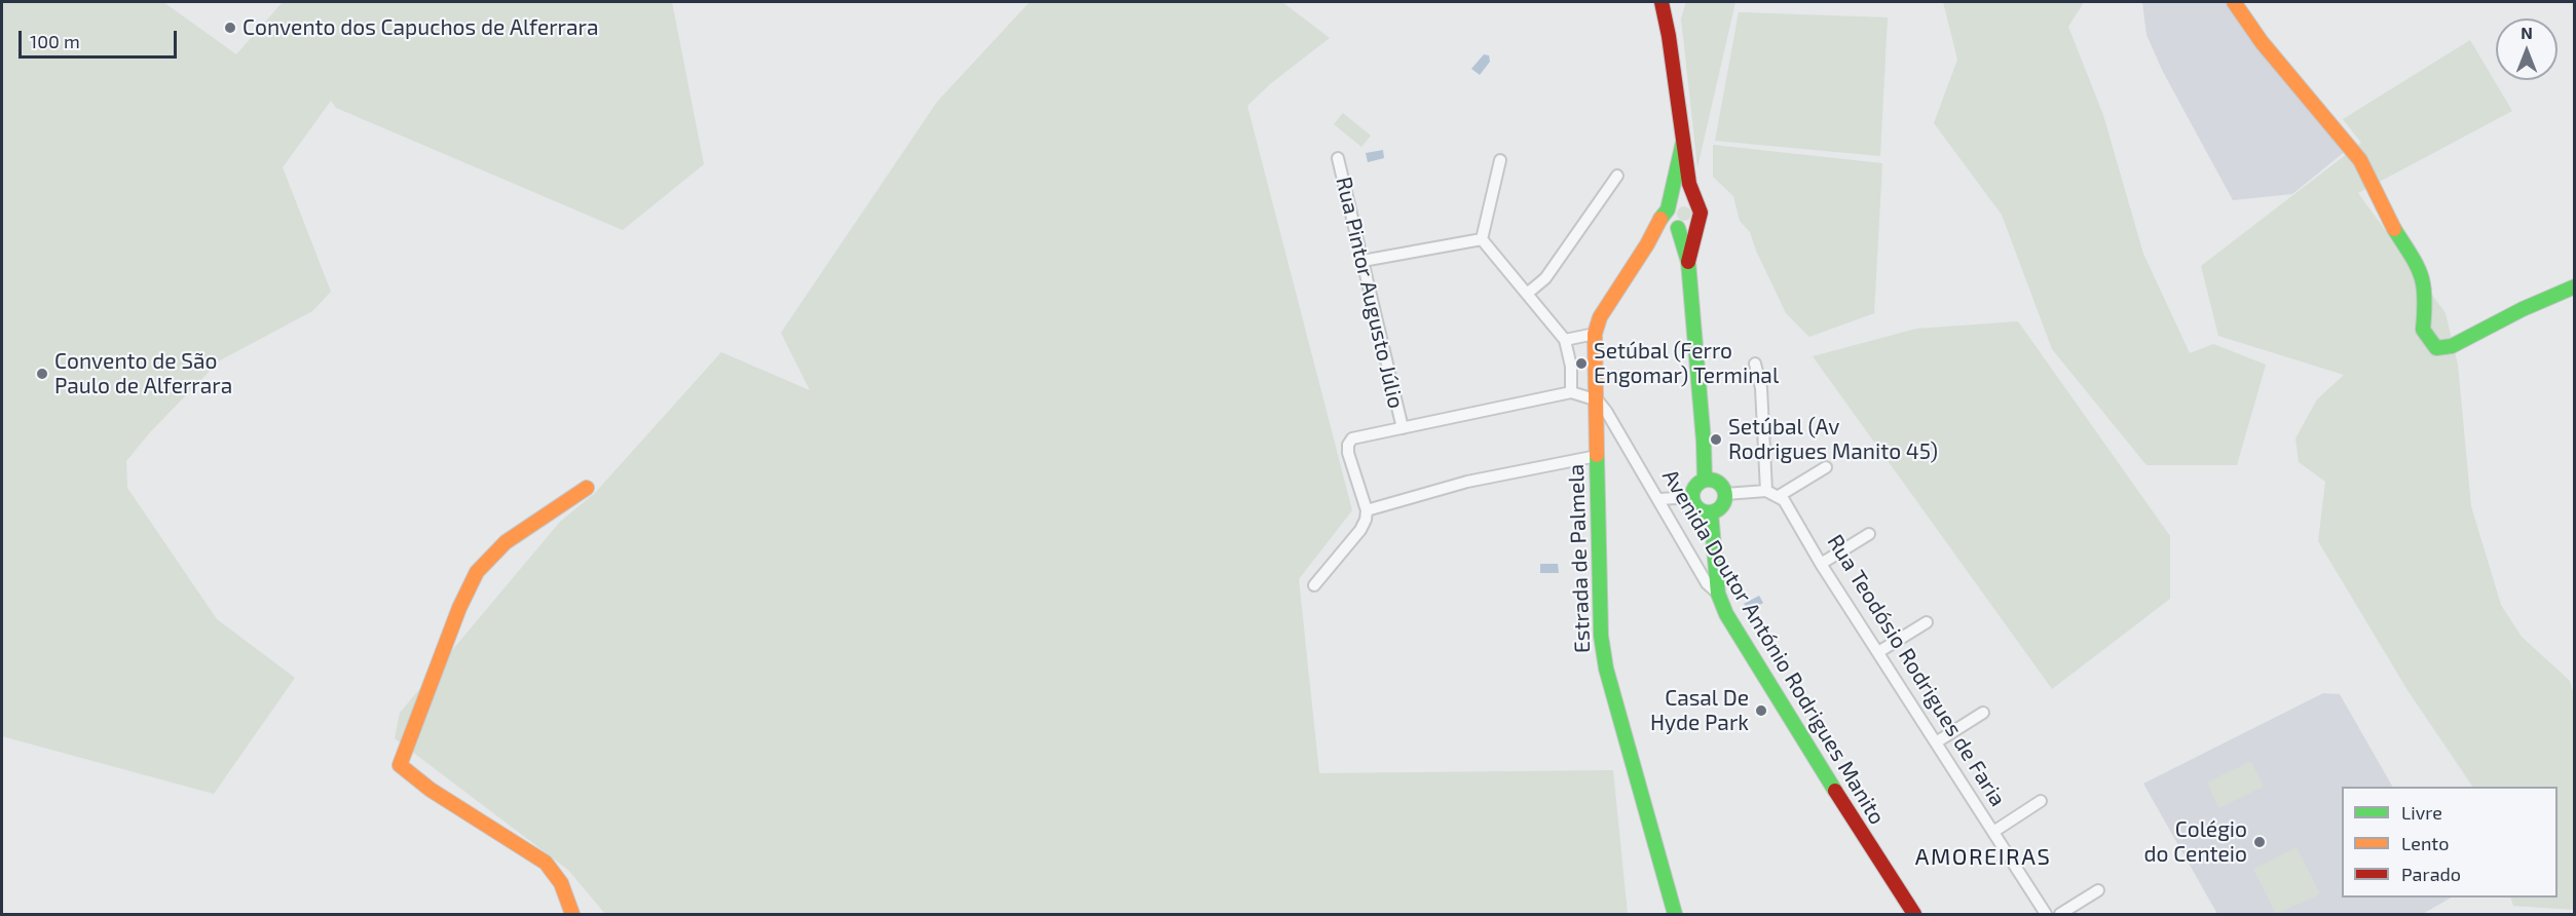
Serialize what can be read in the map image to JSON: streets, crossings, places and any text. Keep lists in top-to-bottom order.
{
  "streets": {
    "street": [
      "Rua Pintor Augusto Júlio",
      "Estrada de Palmela",
      "Avenida Doutor António Rodrigues Manito",
      "Rua Teodósio Rodrigues de Faria"
    ]
  },
  "crossings": [
    ["Estrada de Palmela", "Avenida Doutor António Rodrigues Manito"]
  ],
  "districts": ["AMOREIRAS"],
  "places": [
    "Convento dos Capuchos de Alferrara",
    "Setúbal (Ferro Engomar) Terminal",
    "Convento de São Paulo de Alferrara",
    "Setúbal (Av Rodrigues Manito 45)",
    "Casal De Hyde Park",
    "Colégio do Centeio"
  ],
  "legend": ["Livre", "Lento", "Parado"],
  "scale_bar": "100 m",
  "north": "top"
}
